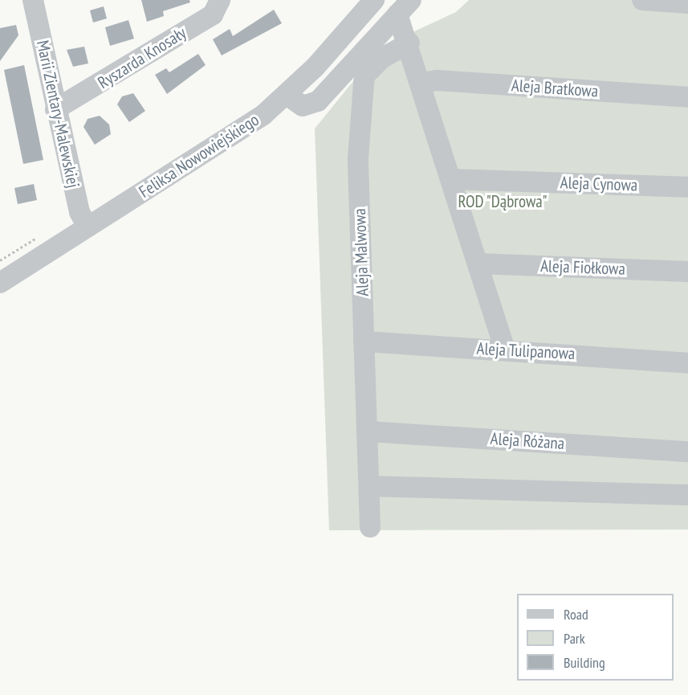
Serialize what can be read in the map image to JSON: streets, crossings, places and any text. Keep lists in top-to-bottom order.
{
  "streets": {
    "street": [
      "Ryszarda Knosały",
      "Aleja Bratkowa",
      "Marii Zientary-Malewskiej",
      "Feliksa Nowowiejskiego",
      "Aleja Cynowa",
      "Aleja Malwowa",
      "Aleja Fiołkowa",
      "Aleja Tulipanowa",
      "Aleja Różana"
    ]
  },
  "crossings": [
    ["Ryszarda Knosały", "Marii Zientary-Malewskiej"],
    ["Marii Zientary-Malewskiej", "Feliksa Nowowiejskiego"],
    ["Aleja Malwowa", "Aleja Tulipanowa"],
    ["Aleja Malwowa", "Aleja Różana"]
  ],
  "parks": ["ROD \"Dąbrowa\""],
  "legend": ["Road", "Park", "Building"]
}
